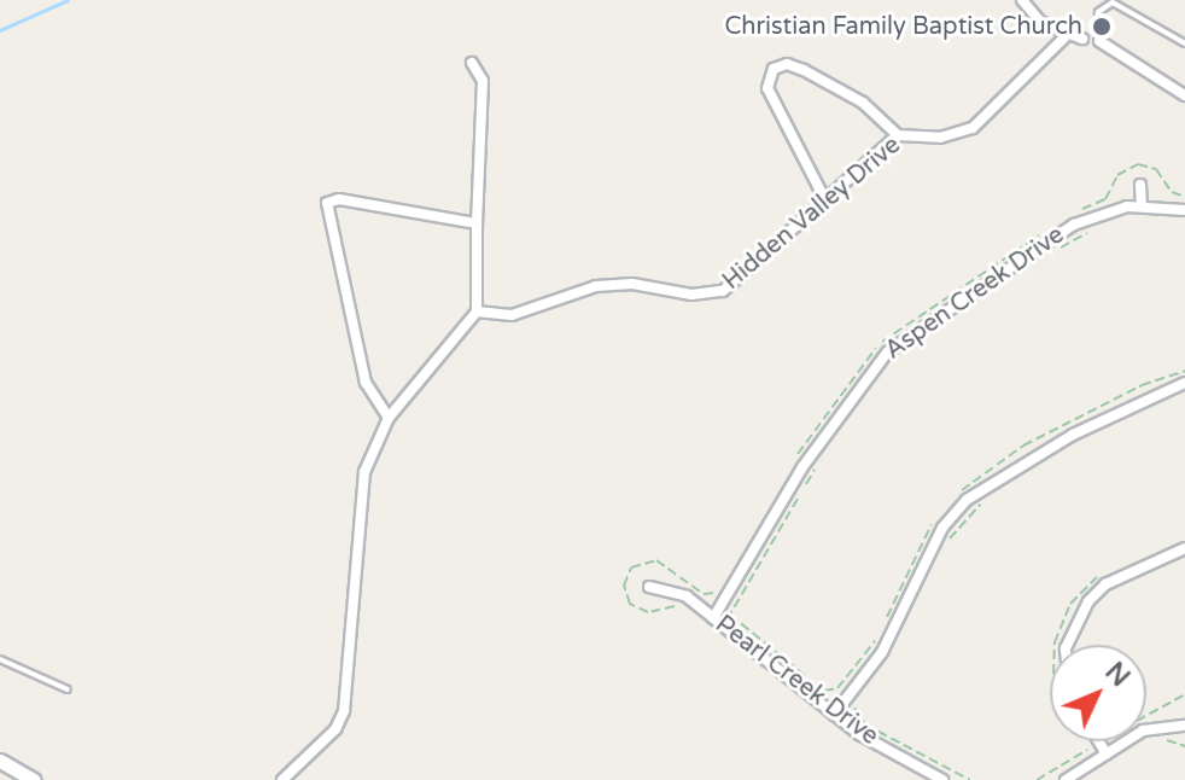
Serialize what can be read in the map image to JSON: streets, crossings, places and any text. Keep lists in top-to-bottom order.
{
  "streets": {
    "street": ["Hidden Valley Drive", "Aspen Creek Drive", "Pearl Creek Drive"]
  },
  "crossings": [
    ["Aspen Creek Drive", "Pearl Creek Drive"]
  ],
  "places": ["Christian Family Baptist Church"],
  "north": "top right"
}
